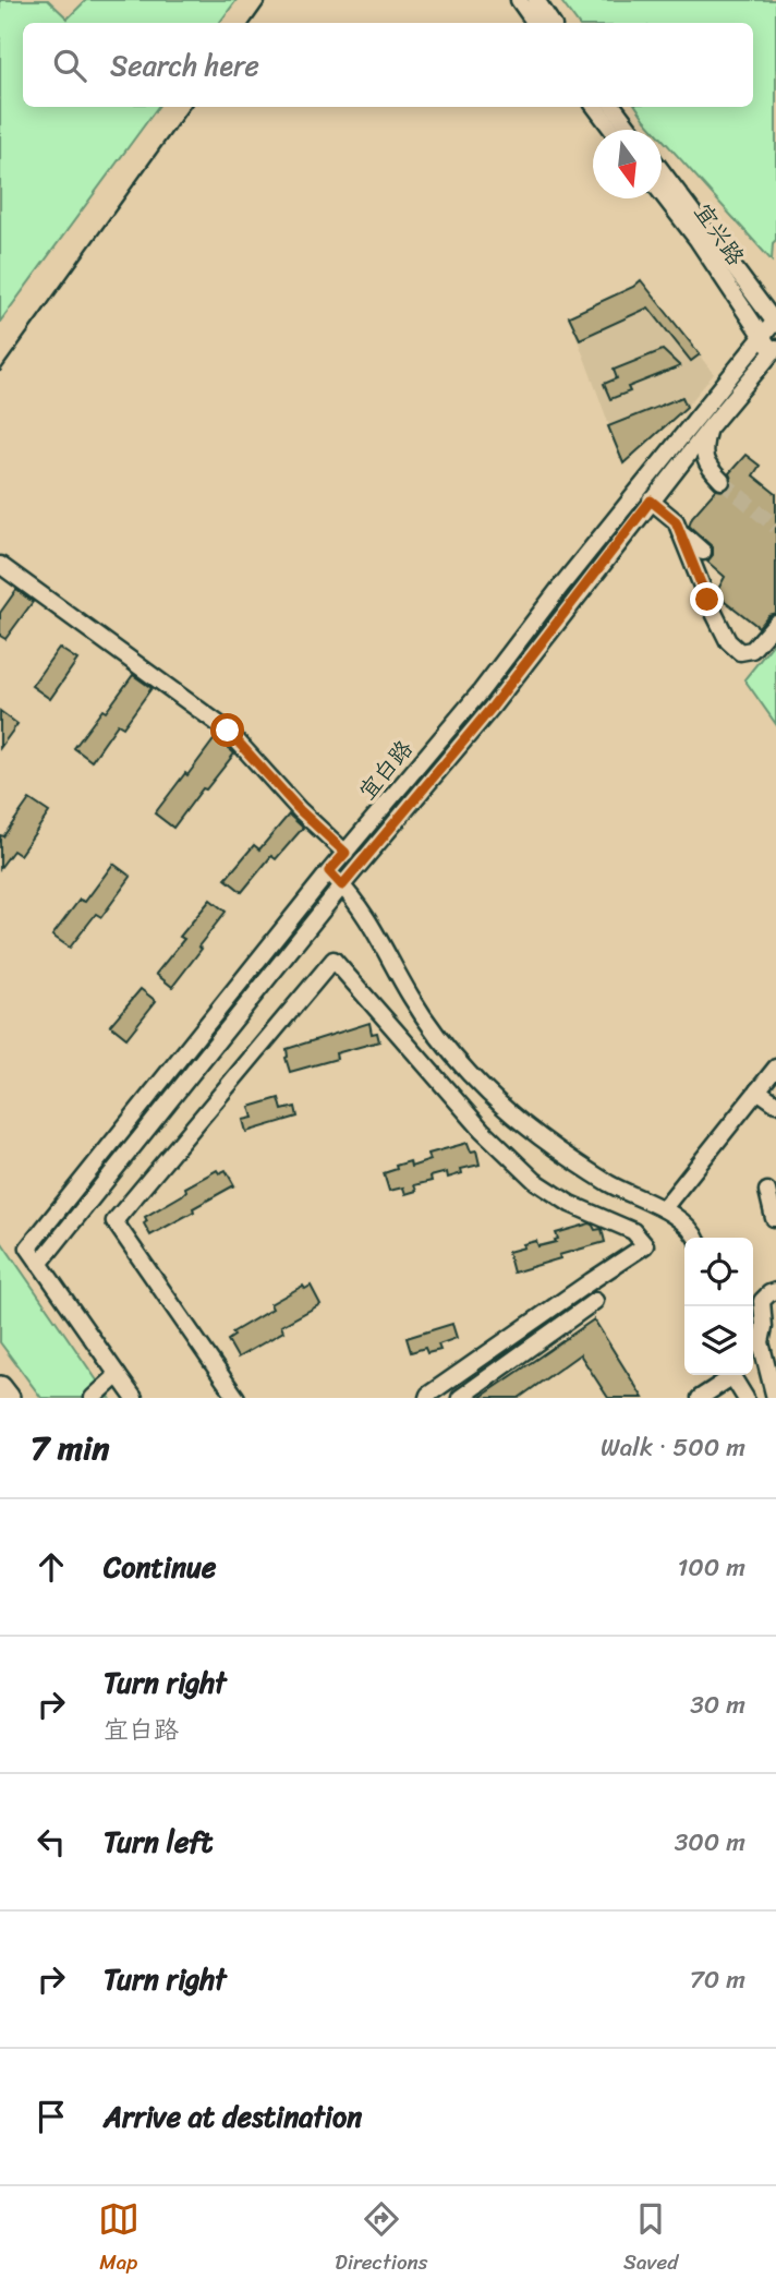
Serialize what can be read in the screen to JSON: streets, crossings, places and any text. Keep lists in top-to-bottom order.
{
  "streets": {
    "street": ["宜兴路", "宜白路"]
  },
  "crossings": [
    ["宜兴路", "宜白路"]
  ],
  "north": "bottom",
  "page": {
    "search": "Search here",
    "heading": ["7 min", "Walk · 500 m"],
    "list": [
      ["Continue", "100 m"],
      ["Turn right", "宜白路", "30 m"],
      ["Turn left", "300 m"],
      ["Turn right", "70 m"],
      "Arrive at destination"
    ],
    "nav": ["Map", "Directions", "Saved"]
  }
}
